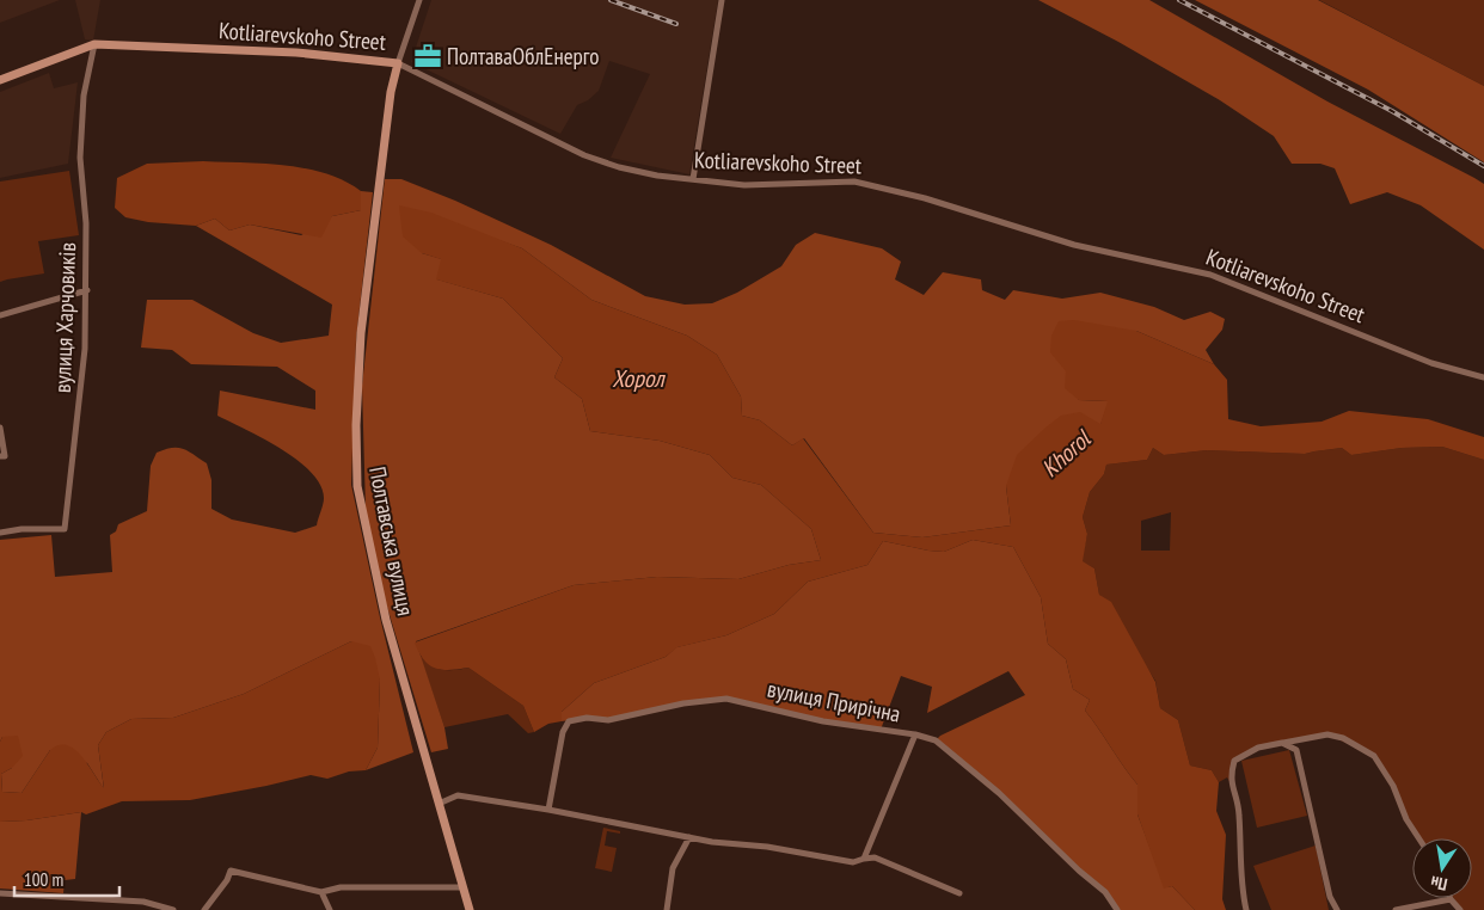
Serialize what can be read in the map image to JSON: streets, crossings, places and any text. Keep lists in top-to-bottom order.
{
  "streets": {
    "street": [
      "Kotliarevskoho Street",
      "вулиця Харчовиків",
      "Полтавська вулиця",
      "вулиця Прирічна"
    ]
  },
  "crossings": [
    ["Kotliarevskoho Street", "вулиця Харчовиків"],
    ["Kotliarevskoho Street", "Полтавська вулиця"]
  ],
  "water": ["Хорол", "Khorol"],
  "places": {
    "office": ["ПолтаваОблЕнерго"]
  },
  "scale_bar": "100 m",
  "north": "bottom"
}
